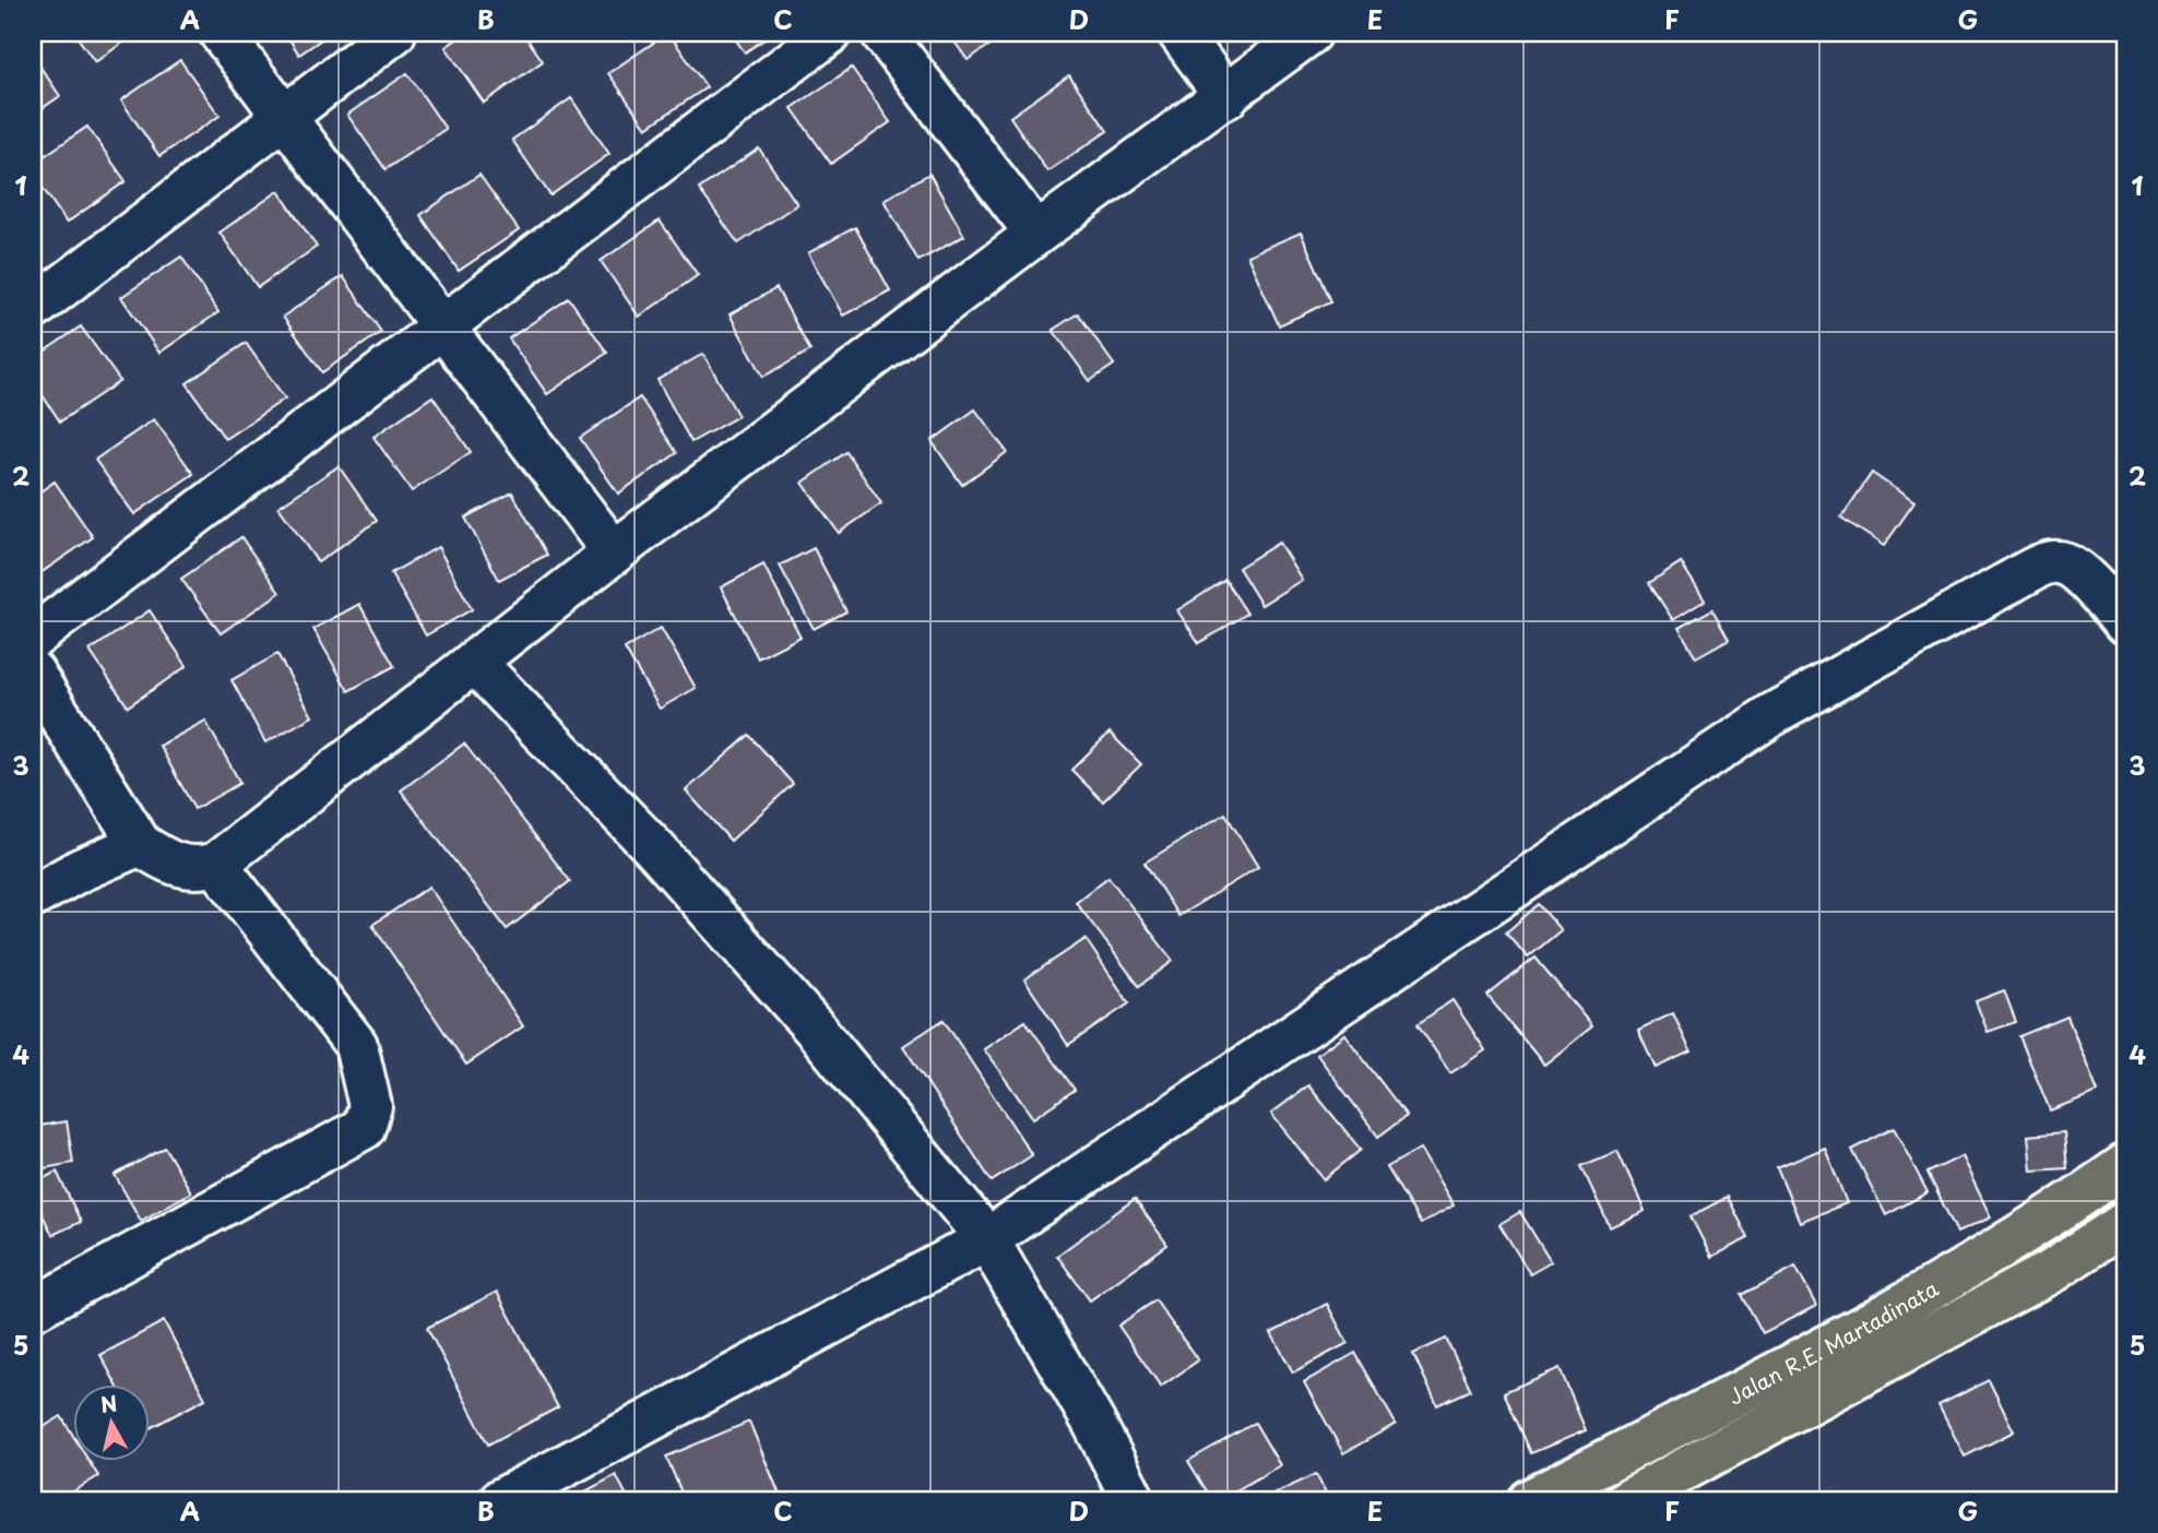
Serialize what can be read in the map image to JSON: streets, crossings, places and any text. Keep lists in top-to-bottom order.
{
  "streets": {
    "highway": ["Jalan R.E. Martadinata"]
  },
  "north": "top",
  "grid": {
    "columns": [
      "A",
      "B",
      "C",
      "D",
      "E",
      "F",
      "G"
    ],
    "rows": [
      "1",
      "2",
      "3",
      "4",
      "5"
    ]
  }
}
